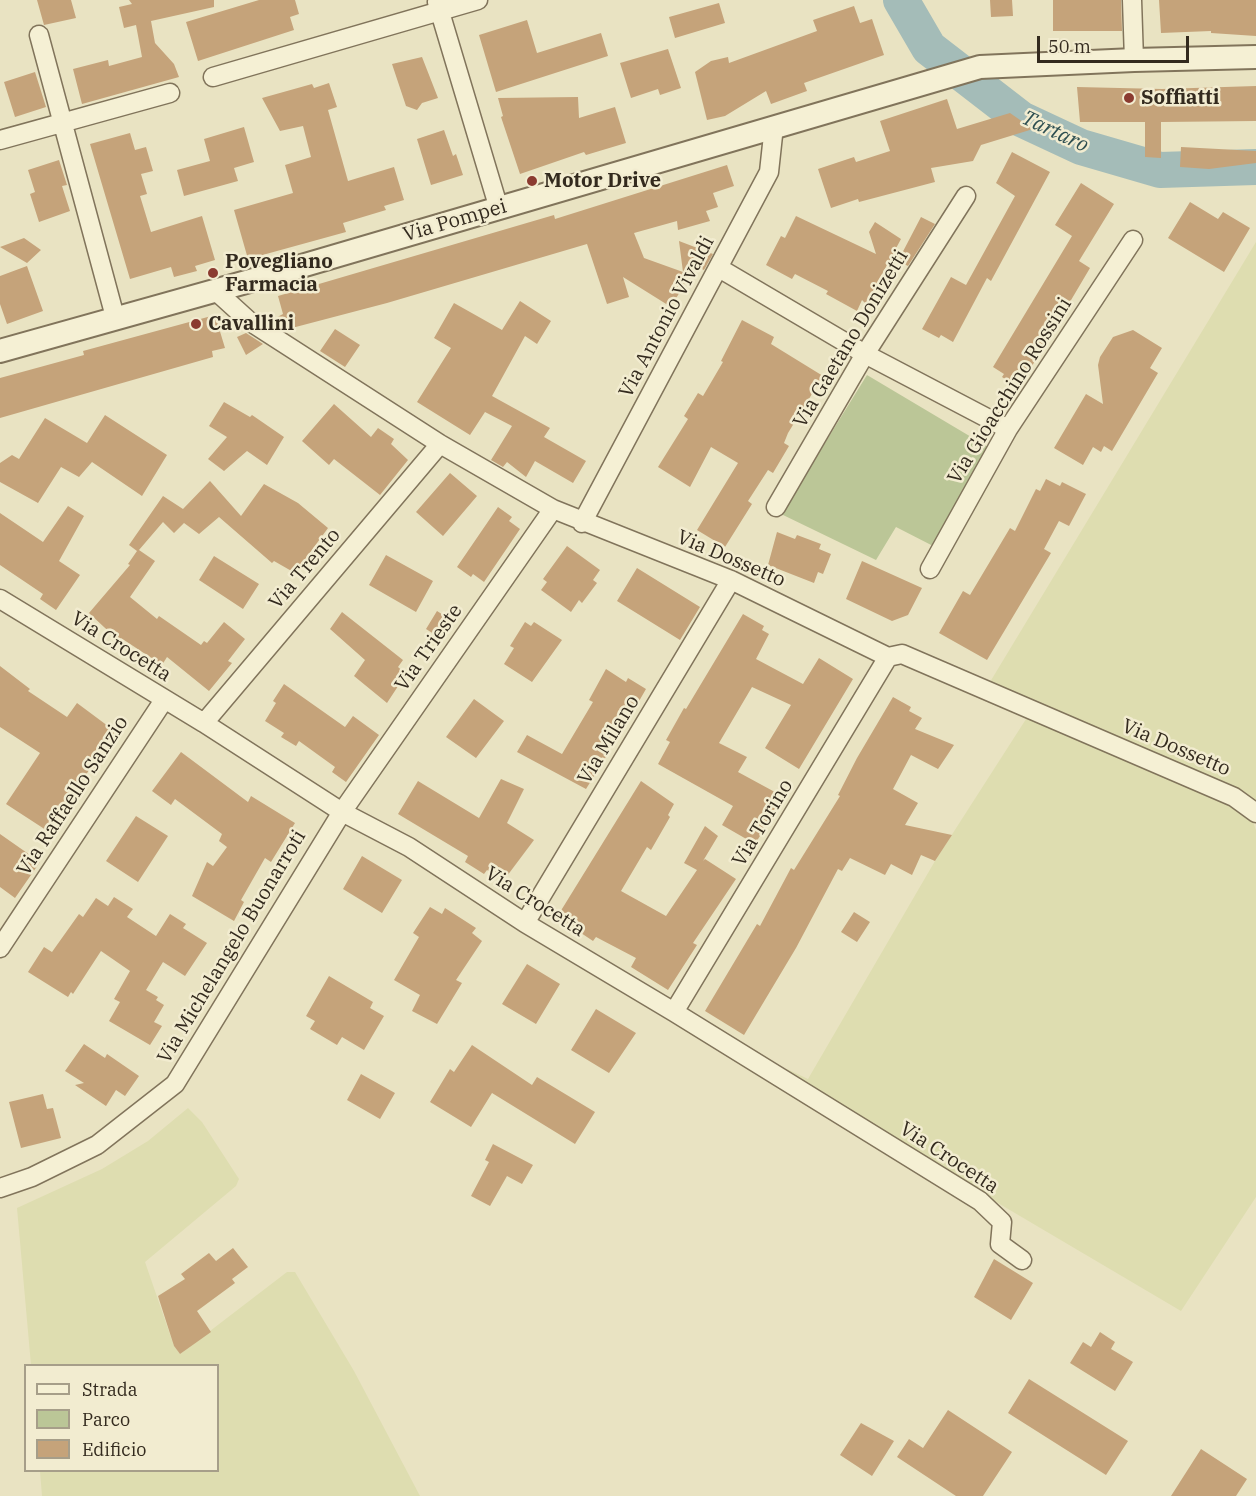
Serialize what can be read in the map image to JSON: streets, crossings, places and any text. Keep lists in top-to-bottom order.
{
  "streets": {
    "street": [
      "Via Pompei",
      "Via Antonio Vivaldi",
      "Via Gaetano Donizetti",
      "Via Gioacchino Rossini",
      "Via Dossetto",
      "Via Trento",
      "Via Crocetta",
      "Via Trieste",
      "Via Milano",
      "Via Raffaello Sanzio",
      "Via Torino",
      "Via Michelangelo Buonarroti"
    ]
  },
  "crossings": [
    ["Via Pompei", "Via Antonio Vivaldi"],
    ["Via Pompei", "Via Dossetto"],
    ["Via Antonio Vivaldi", "Via Dossetto"],
    ["Via Dossetto", "Via Trento"],
    ["Via Dossetto", "Via Trieste"],
    ["Via Dossetto", "Via Milano"],
    ["Via Dossetto", "Via Torino"],
    ["Via Trento", "Via Crocetta"],
    ["Via Crocetta", "Via Trieste"],
    ["Via Crocetta", "Via Milano"],
    ["Via Crocetta", "Via Raffaello Sanzio"],
    ["Via Crocetta", "Via Torino"],
    ["Via Crocetta", "Via Michelangelo Buonarroti"],
    ["Via Trieste", "Via Michelangelo Buonarroti"]
  ],
  "water": ["Tartaro"],
  "places": [
    "Soffiatti",
    "Motor Drive",
    "Povegliano Farmacia",
    "Cavallini"
  ],
  "legend": ["Strada", "Parco", "Edificio"],
  "scale_bar": "50 m"
}
